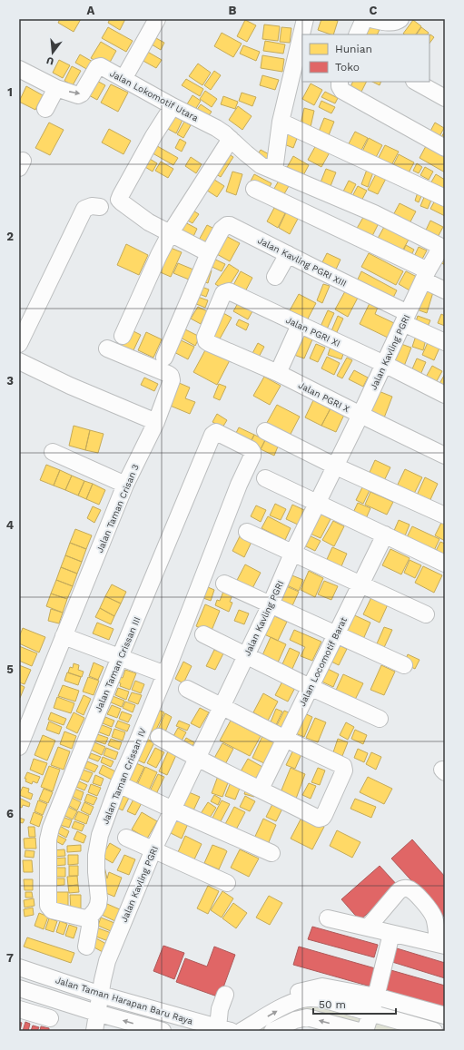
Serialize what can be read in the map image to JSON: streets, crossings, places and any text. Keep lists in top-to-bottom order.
{
  "streets": {
    "street": [
      "Jalan Lokomotif Utara",
      "Jalan Kavling PGRI XIII",
      "Jalan PGRI XI",
      "Jalan Kavling PGRI",
      "Jalan PGRI X",
      "Jalan Taman Crisan 3",
      "Jalan Locomotif Barat",
      "Jalan Taman Crissan III",
      "Jalan Taman Crissan IV",
      "Jalan Taman Harapan Baru Raya"
    ]
  },
  "crossings": [
    ["Jalan Lokomotif Utara", "Jalan Kavling PGRI"],
    ["Jalan Kavling PGRI XIII", "Jalan Kavling PGRI"],
    ["Jalan PGRI XI", "Jalan Kavling PGRI"],
    ["Jalan PGRI XI", "Jalan PGRI X"],
    ["Jalan Kavling PGRI", "Jalan PGRI X"],
    ["Jalan Kavling PGRI", "Jalan Taman Harapan Baru Raya"],
    ["Jalan Taman Crissan III", "Jalan Taman Crissan IV"]
  ],
  "legend": ["Hunian", "Toko"],
  "scale_bar": "50 m",
  "north": "bottom",
  "grid": {
    "columns": ["A", "B", "C"],
    "rows": [
      "1",
      "2",
      "3",
      "4",
      "5",
      "6",
      "7"
    ]
  }
}
